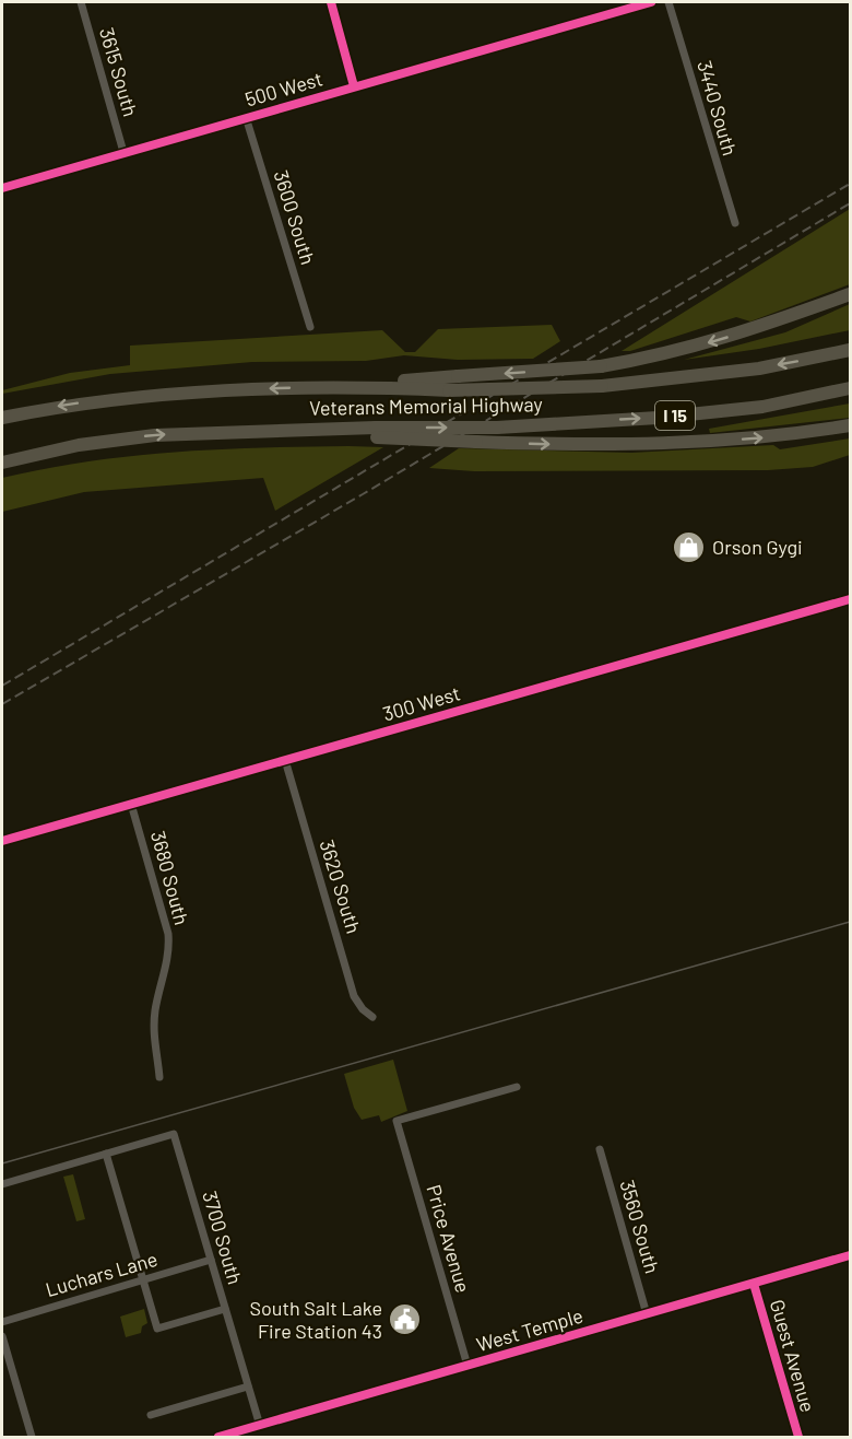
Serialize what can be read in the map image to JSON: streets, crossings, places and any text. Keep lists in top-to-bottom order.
{
  "streets": {
    "highway": ["Veterans Memorial Highway", "I 15"],
    "main road": ["500 West"],
    "street": [
      "3615 South",
      "3440 South",
      "3600 South",
      "300 West",
      "3680 South",
      "3620 South",
      "3560 South",
      "3700 South",
      "Price Avenue",
      "Luchars Lane",
      "West Temple",
      "Guest Avenue"
    ]
  },
  "crossings": [
    ["3615 South", "500 West"],
    ["500 West", "3600 South"],
    ["300 West", "3680 South"],
    ["300 West", "3620 South"],
    ["3560 South", "West Temple"],
    ["3700 South", "Luchars Lane"],
    ["3700 South", "West Temple"],
    ["Price Avenue", "West Temple"],
    ["West Temple", "Guest Avenue"]
  ],
  "places": {
    "shop": ["Orson Gygi"],
    "public building": ["South Salt Lake Fire Station 43"]
  }
}
